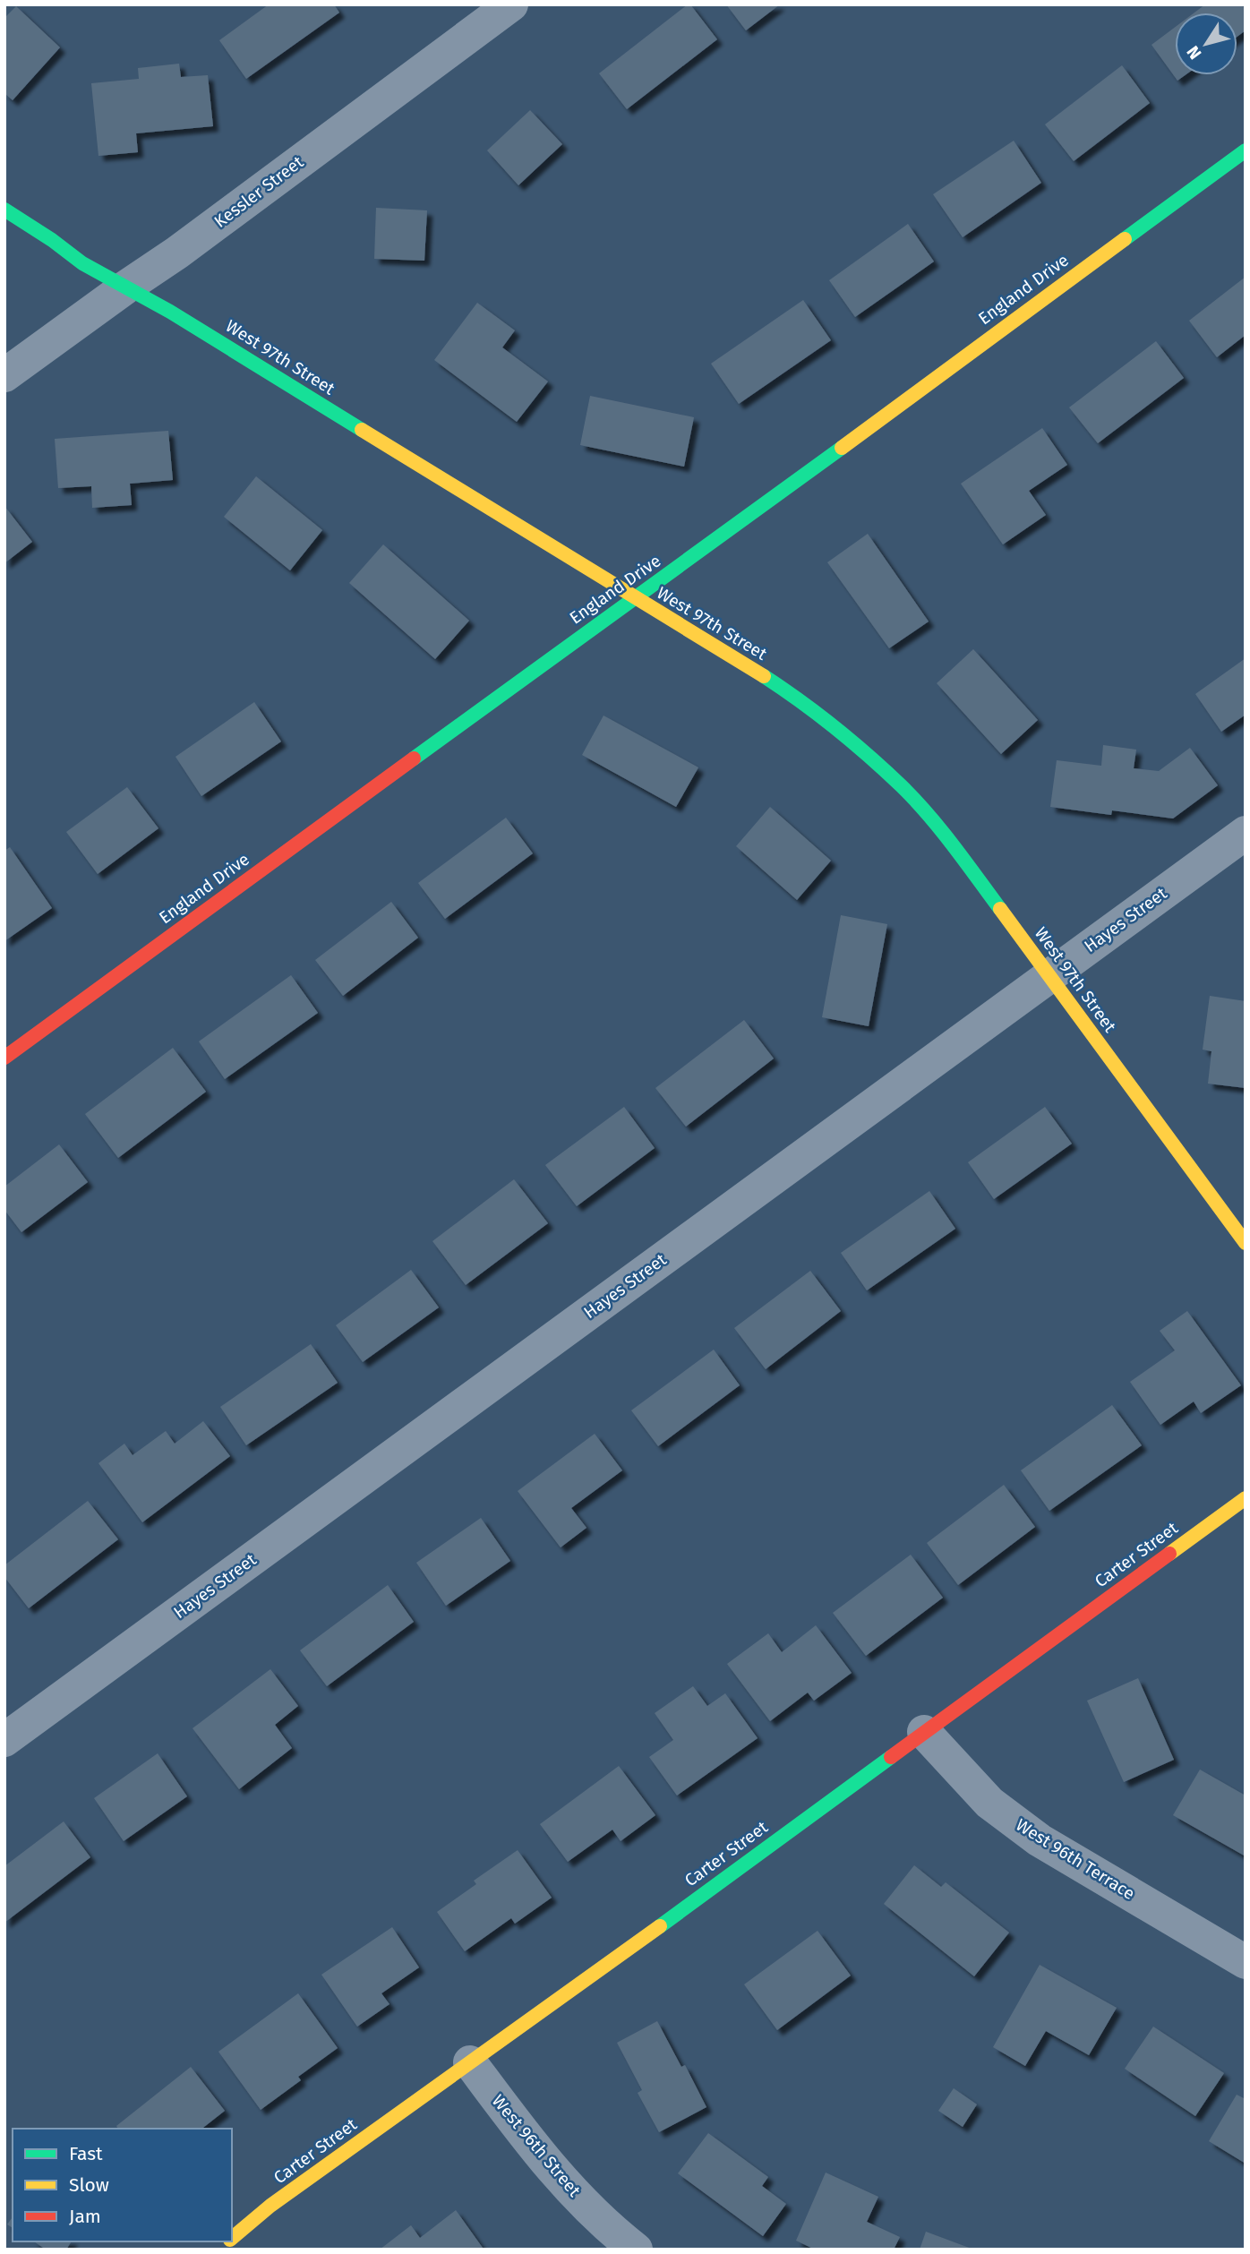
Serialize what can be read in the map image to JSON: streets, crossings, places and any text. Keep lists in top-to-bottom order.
{
  "streets": {
    "street": [
      "Kessler Street",
      "England Drive",
      "West 97th Street",
      "Hayes Street",
      "Carter Street",
      "West 96th Terrace",
      "West 96th Street"
    ]
  },
  "crossings": [
    ["Kessler Street", "West 97th Street"],
    ["England Drive", "West 97th Street"],
    ["West 97th Street", "Hayes Street"],
    ["Carter Street", "West 96th Terrace"],
    ["Carter Street", "West 96th Street"]
  ],
  "legend": ["Fast", "Slow", "Jam"],
  "north": "bottom left"
}
